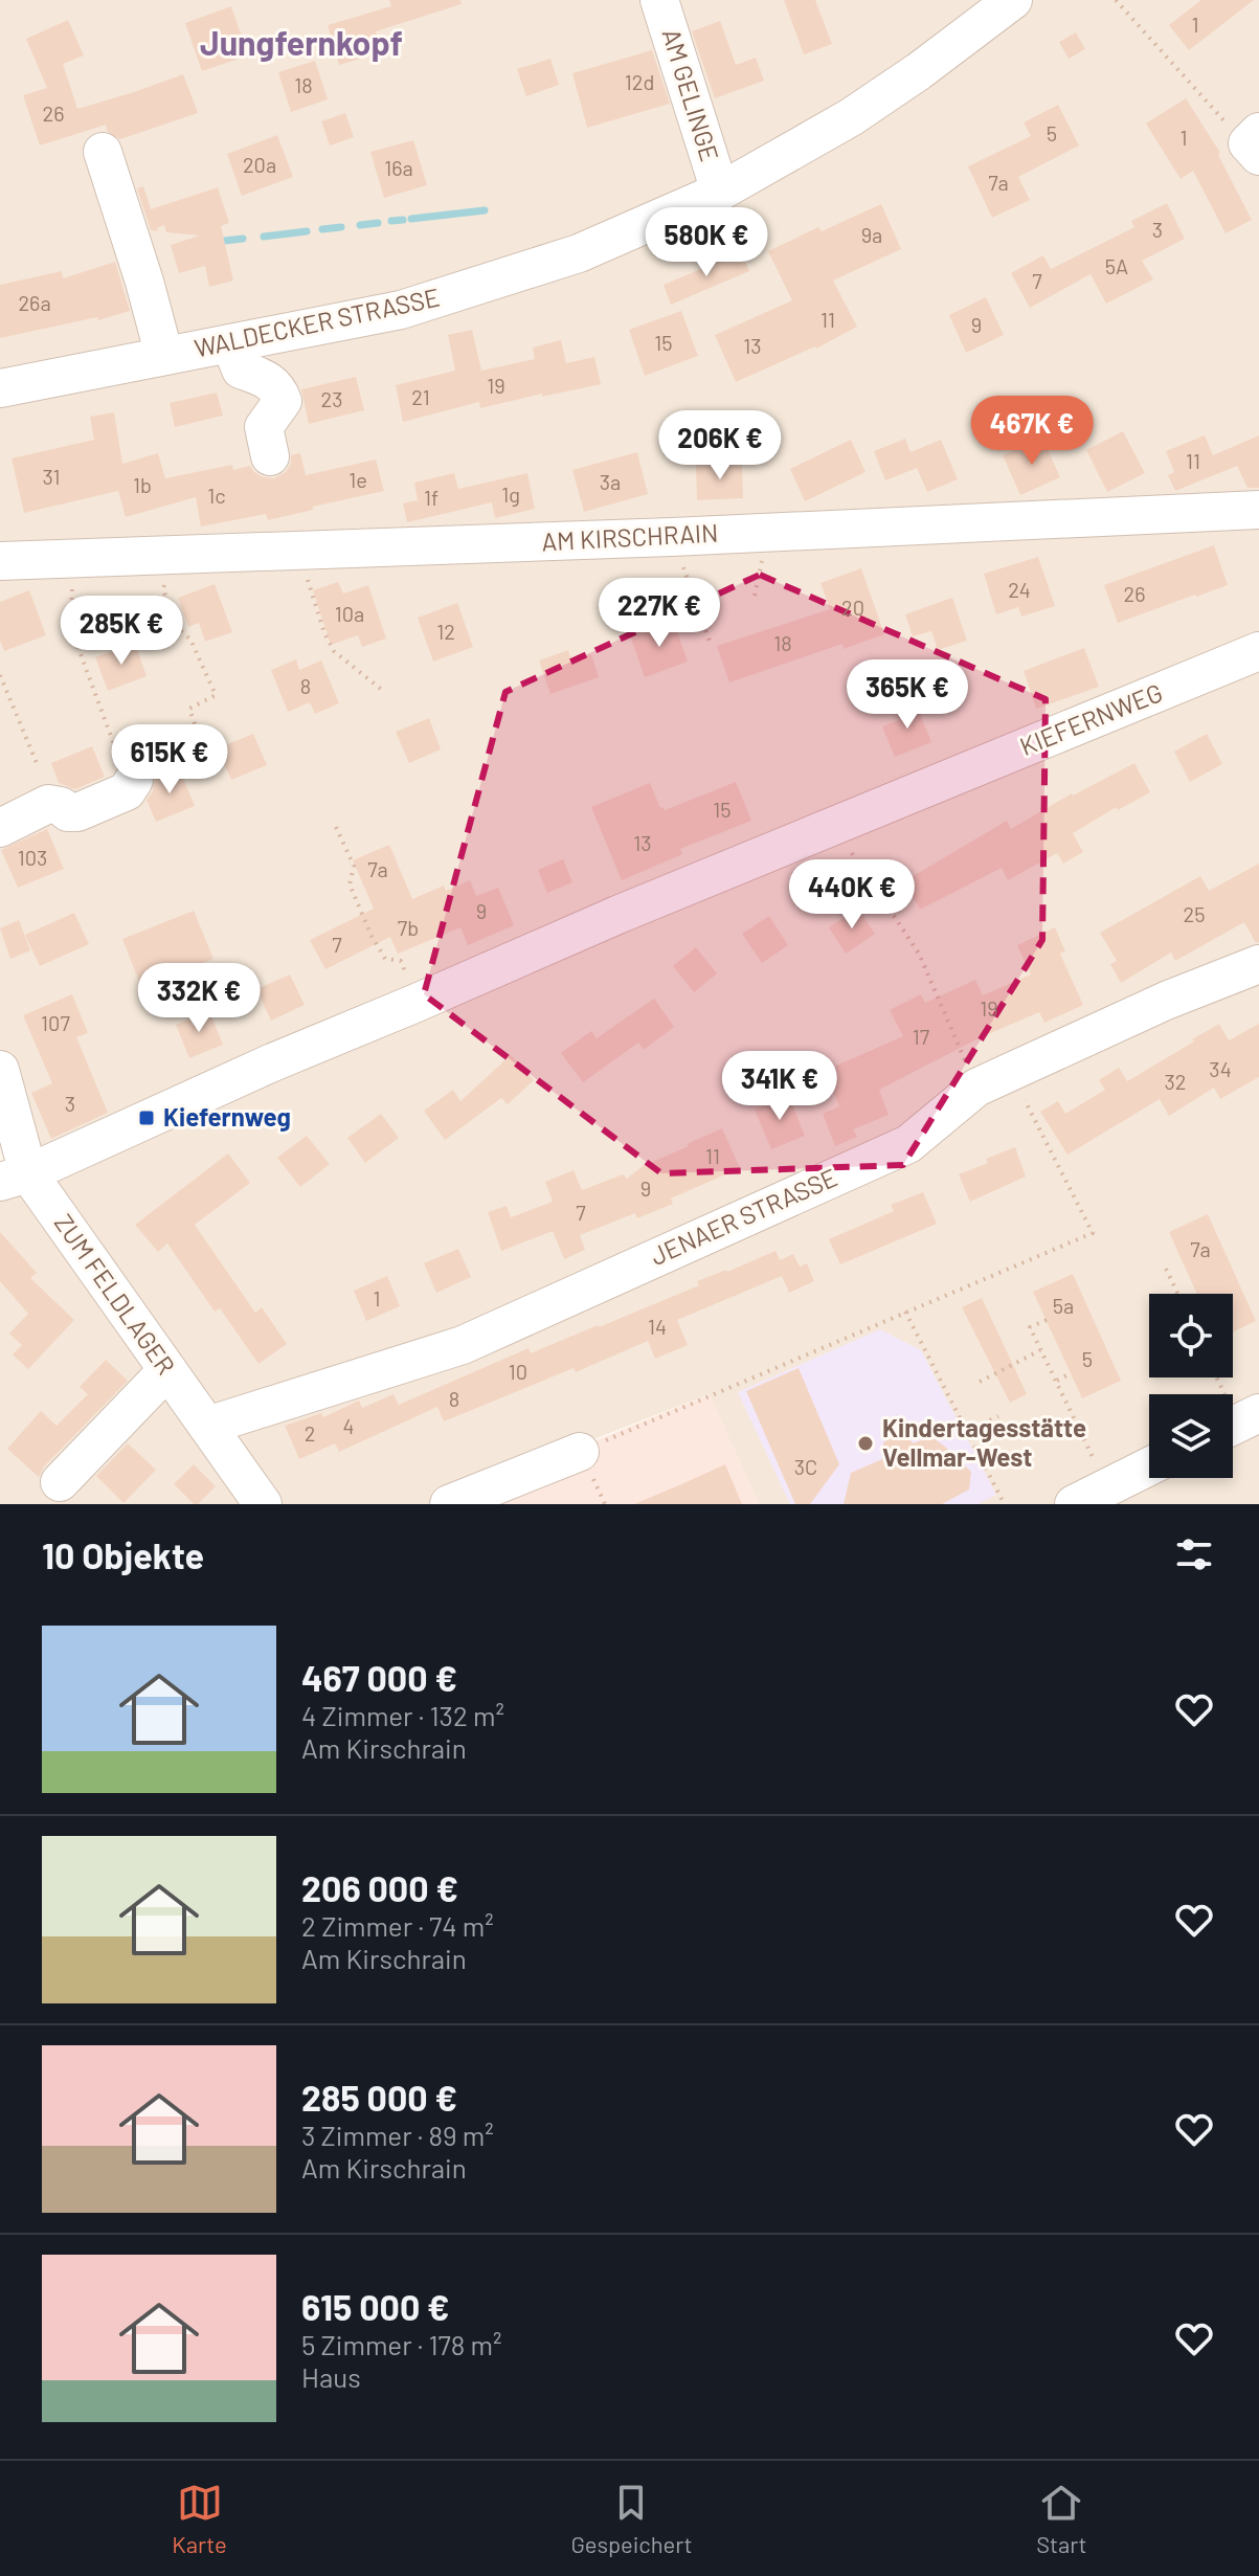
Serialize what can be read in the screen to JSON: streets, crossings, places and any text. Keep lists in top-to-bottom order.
{
  "streets": {
    "street": [
      "AM GELINGE",
      "WALDECKER STRASSE",
      "AM KIRSCHRAIN",
      "KIEFERNWEG",
      "JENAER STRASSE",
      "ZUM FELDLAGER"
    ]
  },
  "crossings": [
    ["AM GELINGE", "WALDECKER STRASSE"],
    ["KIEFERNWEG", "ZUM FELDLAGER"],
    ["JENAER STRASSE", "ZUM FELDLAGER"]
  ],
  "districts": ["Jungfernkopf"],
  "places": {
    "transit": ["Kiefernweg"],
    "other": ["Kindertagesstätte Vellmar-West"]
  },
  "house_numbers": [
    "1",
    "12d",
    "18",
    "26",
    "5",
    "1",
    "20a",
    "16a",
    "7a",
    "3",
    "9a",
    "5A",
    "7",
    "26a",
    "11",
    "9",
    "15",
    "13",
    "19",
    "21",
    "23",
    "11",
    "31",
    "1e",
    "3a",
    "1b",
    "1g",
    "1c",
    "1f",
    "24",
    "26",
    "20",
    "10a",
    "12",
    "18",
    "8",
    "15",
    "13",
    "103",
    "7a",
    "9",
    "25",
    "7b",
    "7",
    "19",
    "107",
    "17",
    "34",
    "32",
    "3",
    "11",
    "9",
    "7",
    "7a",
    "1",
    "5a",
    "14",
    "5",
    "10",
    "8",
    "4",
    "2",
    "3C"
  ],
  "page": {
    "price": [
      "580K €",
      "467K €",
      "206K €",
      "227K €",
      "285K €",
      "365K €",
      "615K €",
      "440K €",
      "332K €",
      "341K €"
    ],
    "heading": "10 Objekte",
    "list": [
      {
        "name": "467 000 €",
        "note": "4 Zimmer · 132 m² · Am Kirschrain"
      },
      {
        "name": "206 000 €",
        "note": "2 Zimmer · 74 m² · Am Kirschrain"
      },
      {
        "name": "285 000 €",
        "note": "3 Zimmer · 89 m² · Am Kirschrain"
      },
      {
        "name": "615 000 €",
        "note": "5 Zimmer · 178 m² · Haus"
      }
    ],
    "tabs": ["Karte", "Gespeichert", "Start"]
  }
}
